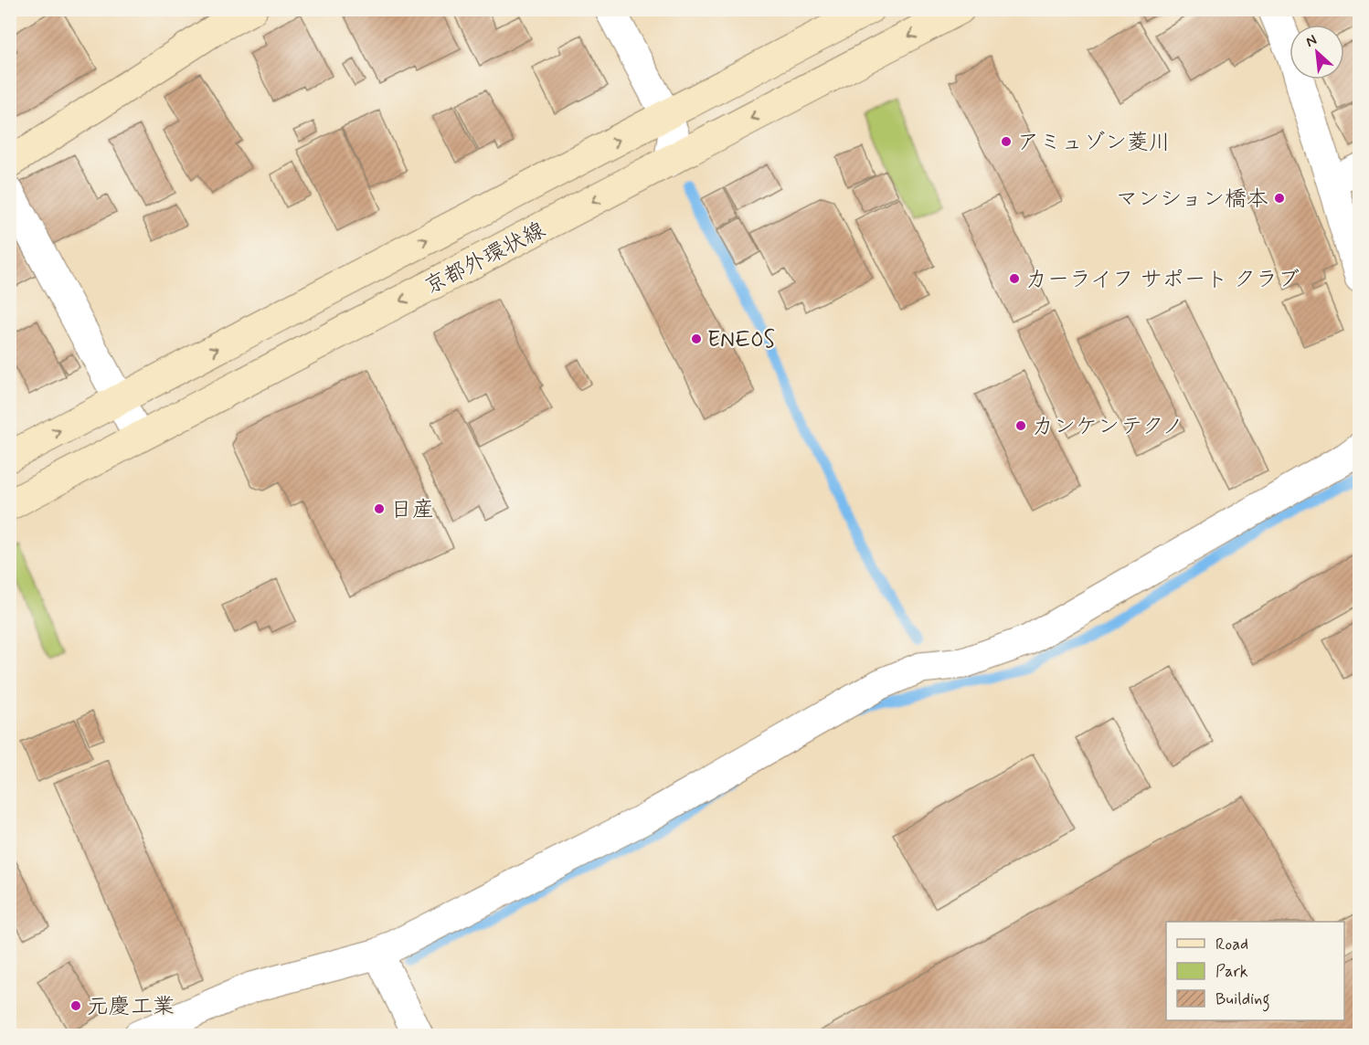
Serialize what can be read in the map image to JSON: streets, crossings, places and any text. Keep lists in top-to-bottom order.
{
  "streets": {
    "street": ["京都外環状線"]
  },
  "places": [
    "アミュゾン菱川",
    "マンション橋本",
    "カーライフ サポート クラブ",
    "ENEOS",
    "カンケンテクノ",
    "日産",
    "元慶工業"
  ],
  "legend": ["Road", "Park", "Building"],
  "north": "top left"
}
